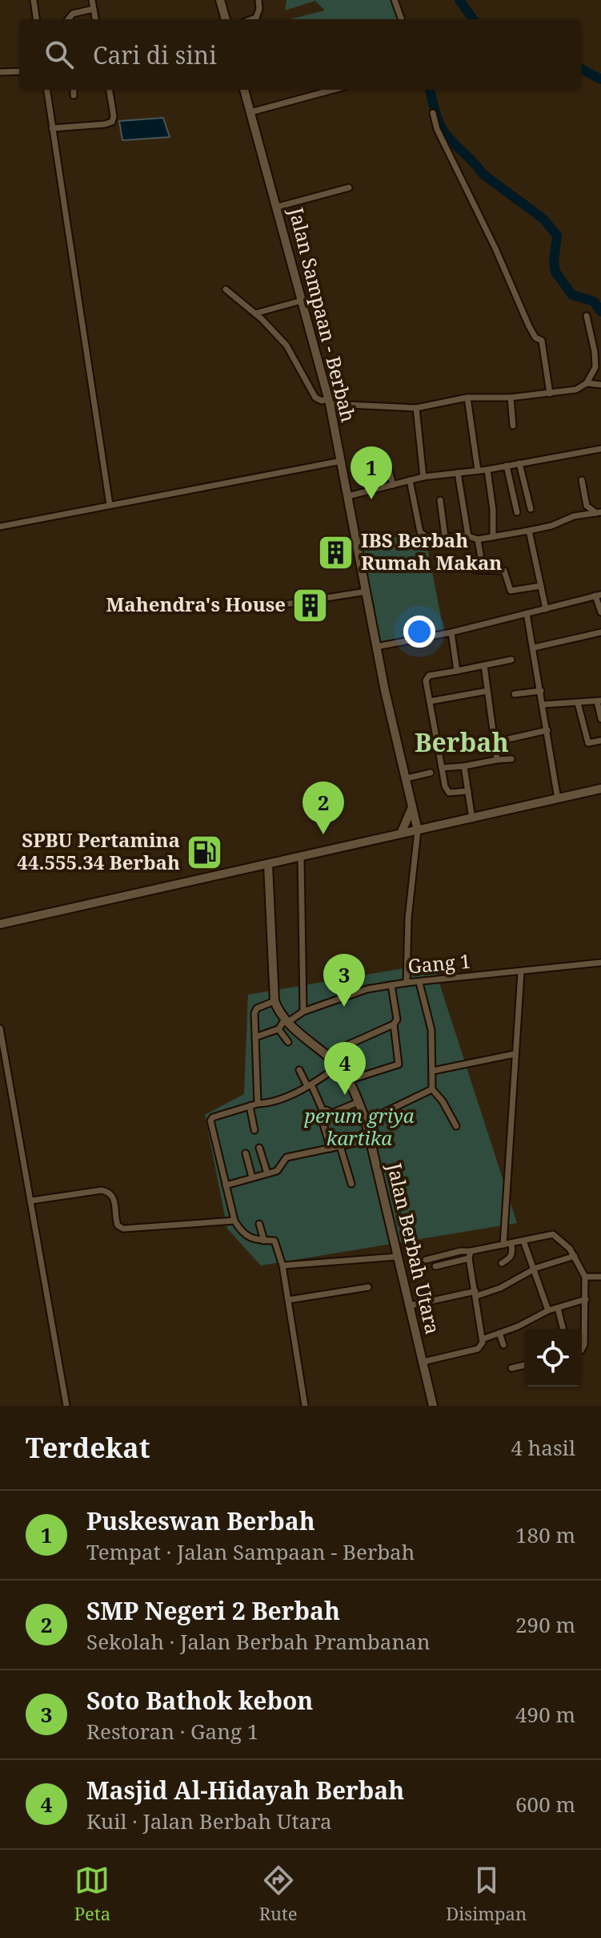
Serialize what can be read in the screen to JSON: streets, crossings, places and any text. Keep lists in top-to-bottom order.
{
  "streets": {
    "main road": ["Jalan Sampaan - Berbah", "Jalan Berbah Utara"],
    "street": ["Gang 1"]
  },
  "crossings": [
    ["Gang 1", "Jalan Berbah Utara"]
  ],
  "districts": ["Berbah"],
  "parks": ["perum griya kartika"],
  "places": {
    "building": ["IBS Berbah Rumah Makan", "Mahendra's House"],
    "fuel station": ["SPBU Pertamina 44.555.34 Berbah"]
  },
  "page": {
    "search": "Cari di sini",
    "pins": [
      "1",
      "2",
      "3",
      "4"
    ],
    "heading": ["Terdekat", "4 hasil"],
    "list": [
      {
        "mark": "1",
        "name": "Puskeswan Berbah",
        "note": "Tempat · Jalan Sampaan - Berbah",
        "value": "180 m"
      },
      {
        "mark": "2",
        "name": "SMP Negeri 2 Berbah",
        "note": "Sekolah · Jalan Berbah Prambanan",
        "value": "290 m"
      },
      {
        "mark": "3",
        "name": "Soto Bathok kebon",
        "note": "Restoran · Gang 1",
        "value": "490 m"
      },
      {
        "mark": "4",
        "name": "Masjid Al-Hidayah Berbah",
        "note": "Kuil · Jalan Berbah Utara",
        "value": "600 m"
      }
    ],
    "nav": ["Peta", "Rute", "Disimpan"]
  }
}
